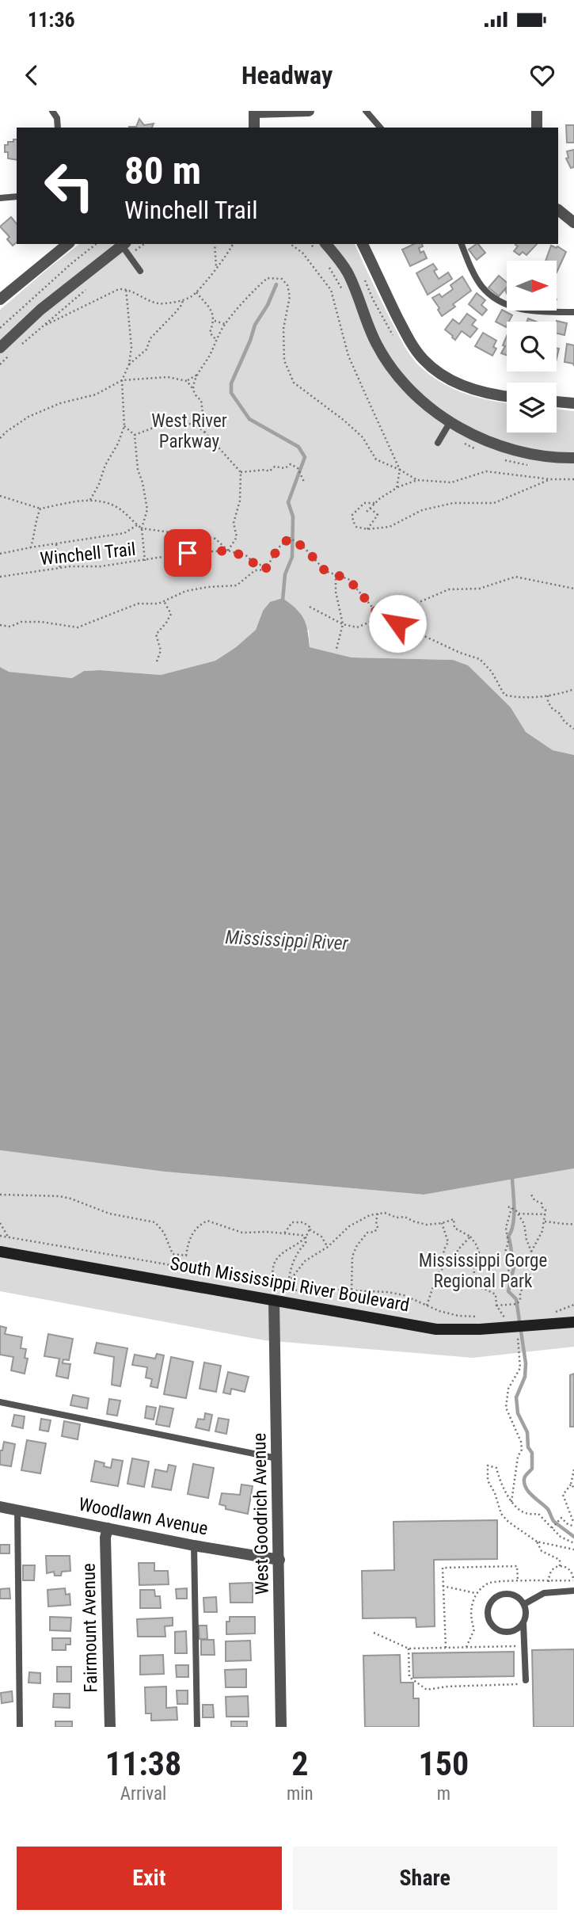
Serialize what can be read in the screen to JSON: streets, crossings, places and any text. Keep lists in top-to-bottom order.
{
  "streets": {
    "street": [
      "South Mississippi River Boulevard",
      "West Goodrich Avenue",
      "Woodlawn Avenue",
      "Fairmount Avenue"
    ],
    "path": ["Winchell Trail"]
  },
  "crossings": [
    ["South Mississippi River Boulevard", "West Goodrich Avenue"],
    ["West Goodrich Avenue", "Woodlawn Avenue"],
    ["Woodlawn Avenue", "Fairmount Avenue"]
  ],
  "water": ["Mississippi River"],
  "parks": ["West River Parkway", "Mississippi Gorge Regional Park"],
  "north": "right",
  "page": {
    "status": "11:36",
    "header": "Headway",
    "turn": ["80 m", "Winchell Trail"],
    "eta": [
      "11:38",
      "Arrival",
      "2",
      "min",
      "150",
      "m"
    ],
    "buttons": ["Exit", "Share"]
  }
}
